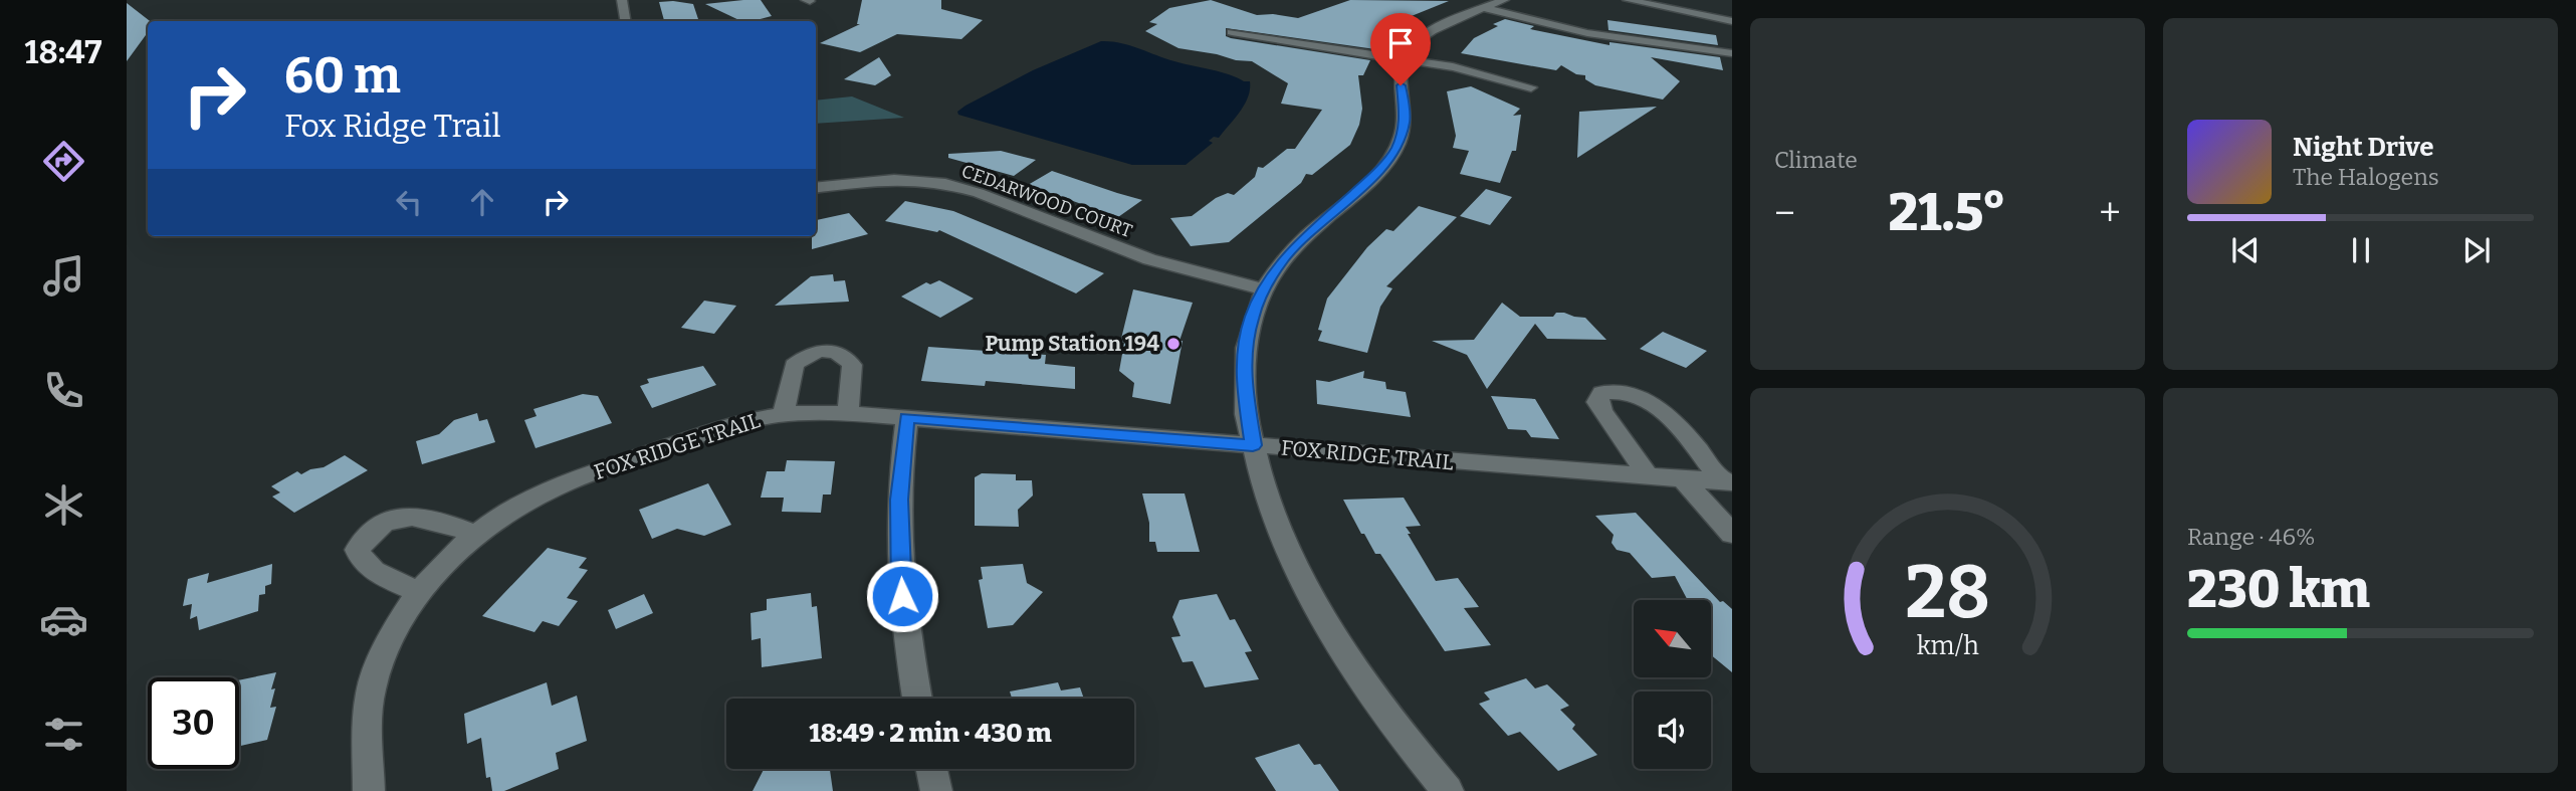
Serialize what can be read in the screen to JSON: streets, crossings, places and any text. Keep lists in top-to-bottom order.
{
  "streets": {
    "street": ["CEDARWOOD COURT", "FOX RIDGE TRAIL"]
  },
  "places": ["Pump Station 194"],
  "north": "top left",
  "page": {
    "tabs": "18:47",
    "tile": [
      "Climate",
      ["Range · 46%", "230 km"]
    ],
    "turn": ["60 m", "Fox Ridge Trail"],
    "song": ["Night Drive", "The Halogens"],
    "heat": ["−", "21.5°", "+"],
    "limit": "30",
    "trip": "18:49 · 2 min · 430 m",
    "gauge": ["28", "km/h"]
  }
}
